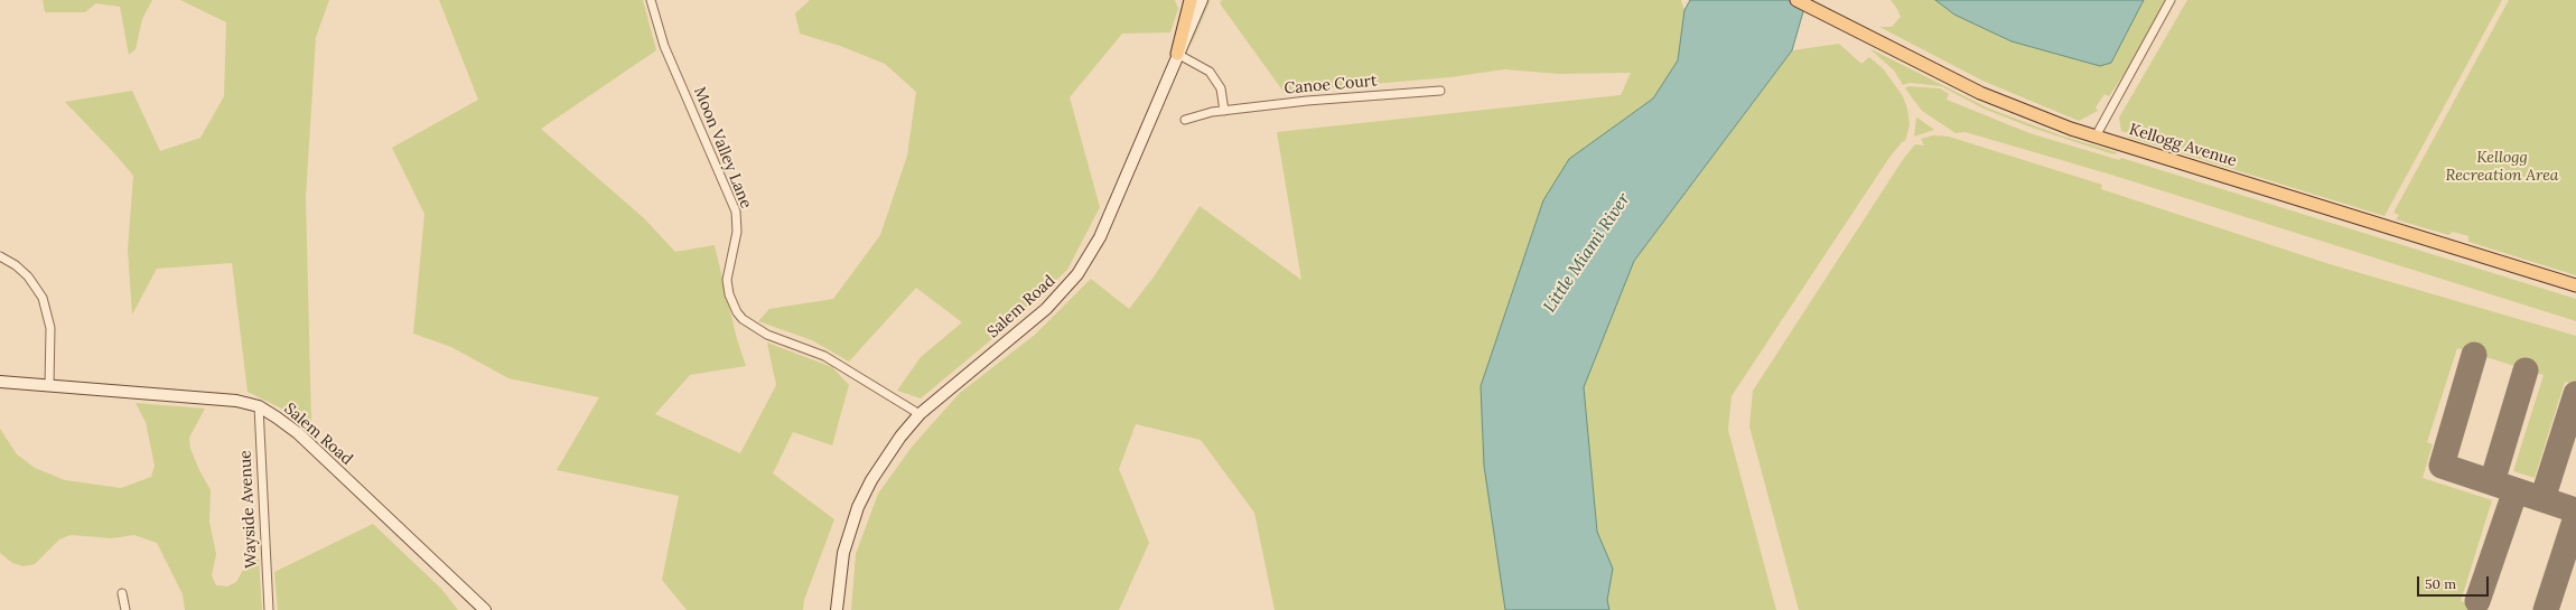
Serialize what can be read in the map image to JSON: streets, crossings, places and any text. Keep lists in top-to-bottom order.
{
  "streets": {
    "main road": ["Kellogg Avenue"],
    "street": [
      "Canoe Court",
      "Moon Valley Lane",
      "Salem Road",
      "Wayside Avenue"
    ]
  },
  "crossings": [
    ["Moon Valley Lane", "Salem Road"],
    ["Salem Road", "Wayside Avenue"]
  ],
  "water": ["Little Miami River"],
  "parks": ["Kellogg Recreation Area"],
  "scale_bar": "50 m"
}
